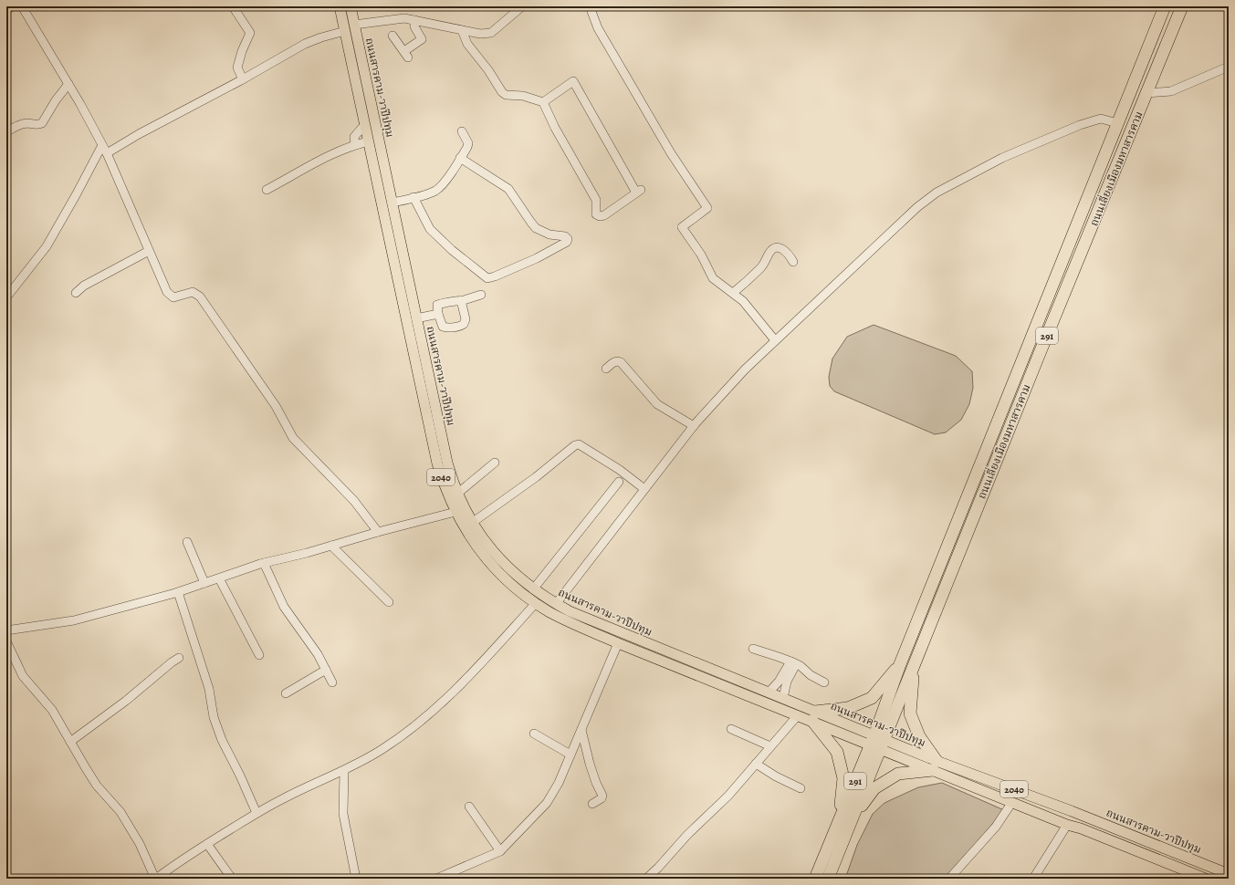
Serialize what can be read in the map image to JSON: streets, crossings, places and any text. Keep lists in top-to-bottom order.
{
  "streets": {
    "highway": ["ถนนเลี่ยงเมืองมหาสารคาม", "291"],
    "main road": ["ถนนสารคาม-วาปีปทุม", "2040"]
  },
  "crossings": [
    ["ถนนสารคาม-วาปีปทุม", "ถนนเลี่ยงเมืองมหาสารคาม"]
  ]
}
